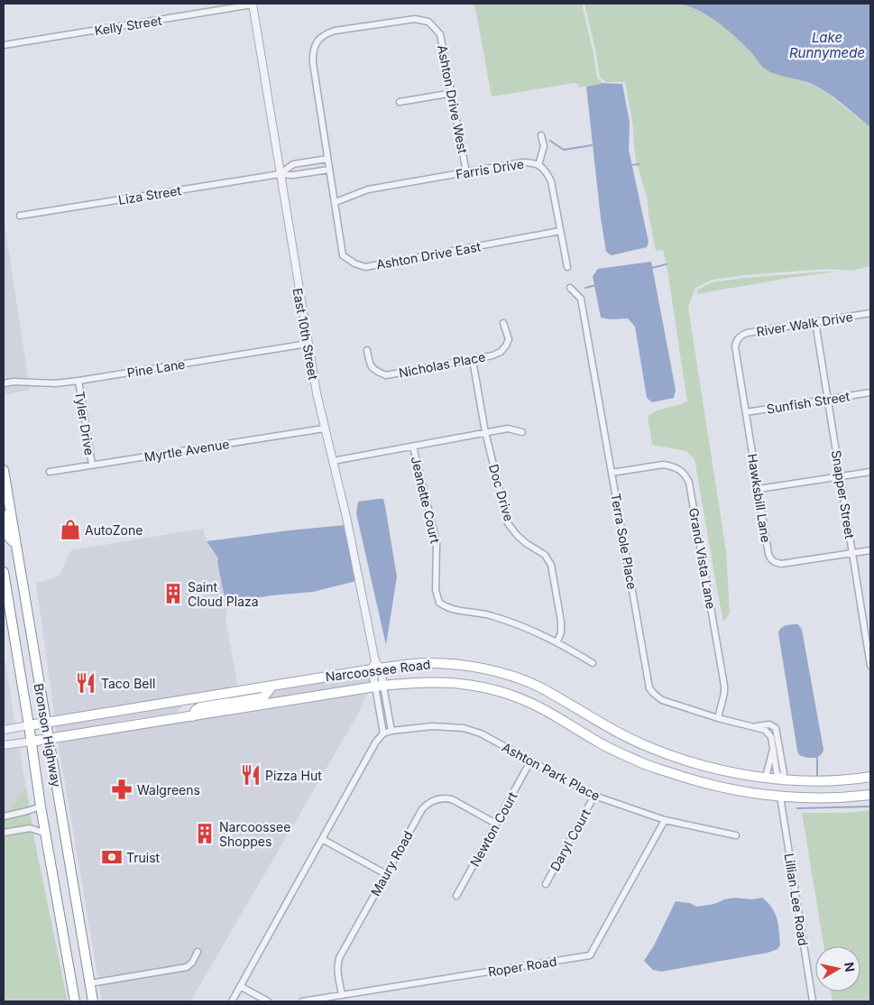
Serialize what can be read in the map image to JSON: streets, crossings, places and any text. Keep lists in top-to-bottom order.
{
  "streets": {
    "main road": ["Narcoossee Road", "Bronson Highway"],
    "street": [
      "Kelly Street",
      "Ashton Drive West",
      "Farris Drive",
      "Liza Street",
      "Ashton Drive East",
      "River Walk Drive",
      "East 10th Street",
      "Nicholas Place",
      "Pine Lane",
      "Sunfish Street",
      "Tyler Drive",
      "Myrtle Avenue",
      "Doc Drive",
      "Snapper Street",
      "Hawksbill Lane",
      "Jeanette Court",
      "Terra Sole Place",
      "Grand Vista Lane",
      "Ashton Park Place",
      "Newton Court",
      "Daryl Court",
      "Maury Road",
      "Lillian Lee Road",
      "Roper Road"
    ]
  },
  "crossings": [
    ["Kelly Street", "East 10th Street"],
    ["Ashton Drive West", "Farris Drive"],
    ["Ashton Drive West", "Ashton Drive East"],
    ["Farris Drive", "Ashton Drive East"],
    ["Liza Street", "East 10th Street"],
    ["River Walk Drive", "Snapper Street"],
    ["River Walk Drive", "Hawksbill Lane"],
    ["East 10th Street", "Pine Lane"],
    ["East 10th Street", "Myrtle Avenue"],
    ["East 10th Street", "Narcoossee Road"],
    ["Nicholas Place", "Doc Drive"],
    ["Pine Lane", "Tyler Drive"],
    ["Sunfish Street", "Snapper Street"],
    ["Sunfish Street", "Hawksbill Lane"],
    ["Tyler Drive", "Myrtle Avenue"],
    ["Doc Drive", "Jeanette Court"],
    ["Snapper Street", "Hawksbill Lane"],
    ["Terra Sole Place", "Grand Vista Lane"],
    ["Terra Sole Place", "Narcoossee Road"],
    ["Narcoossee Road", "Bronson Highway"],
    ["Narcoossee Road", "Lillian Lee Road"],
    ["Ashton Park Place", "Newton Court"],
    ["Ashton Park Place", "Daryl Court"],
    ["Ashton Park Place", "Roper Road"],
    ["Newton Court", "Maury Road"],
    ["Maury Road", "Roper Road"]
  ],
  "water": ["Lake Runnymede"],
  "places": {
    "shop": ["AutoZone"],
    "building": ["Saint Cloud Plaza", "Narcoossee Shoppes"],
    "restaurant": ["Taco Bell", "Pizza Hut"],
    "pharmacy": ["Walgreens"],
    "bank": ["Truist"]
  },
  "north": "right"
}
